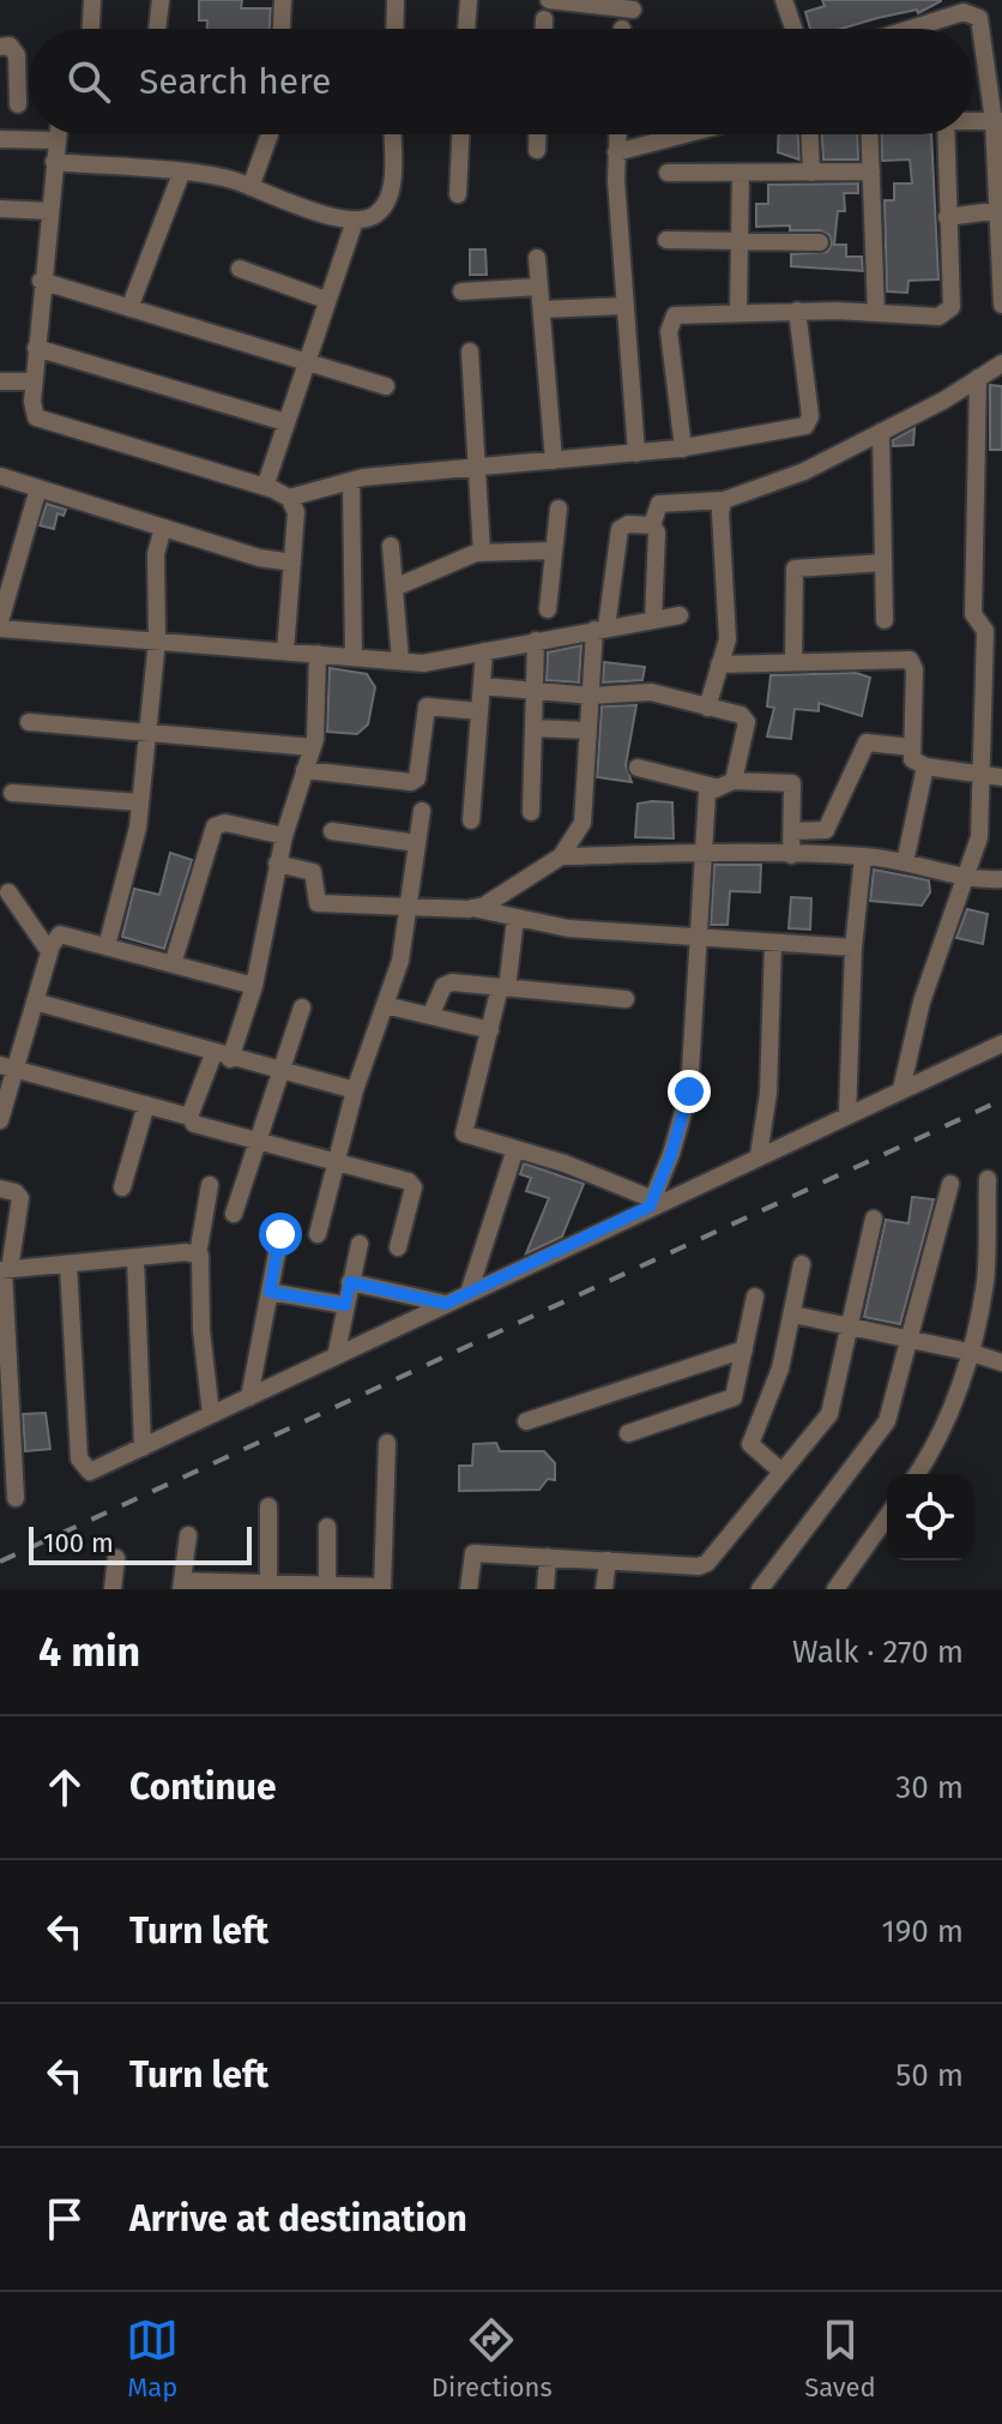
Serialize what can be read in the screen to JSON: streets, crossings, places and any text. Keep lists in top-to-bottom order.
{
  "scale_bar": "100 m",
  "page": {
    "search": "Search here",
    "scale": "100 m",
    "heading": ["4 min", "Walk · 270 m"],
    "list": [
      ["Continue", "30 m"],
      ["Turn left", "190 m"],
      ["Turn left", "50 m"],
      "Arrive at destination"
    ],
    "nav": ["Map", "Directions", "Saved"]
  }
}
